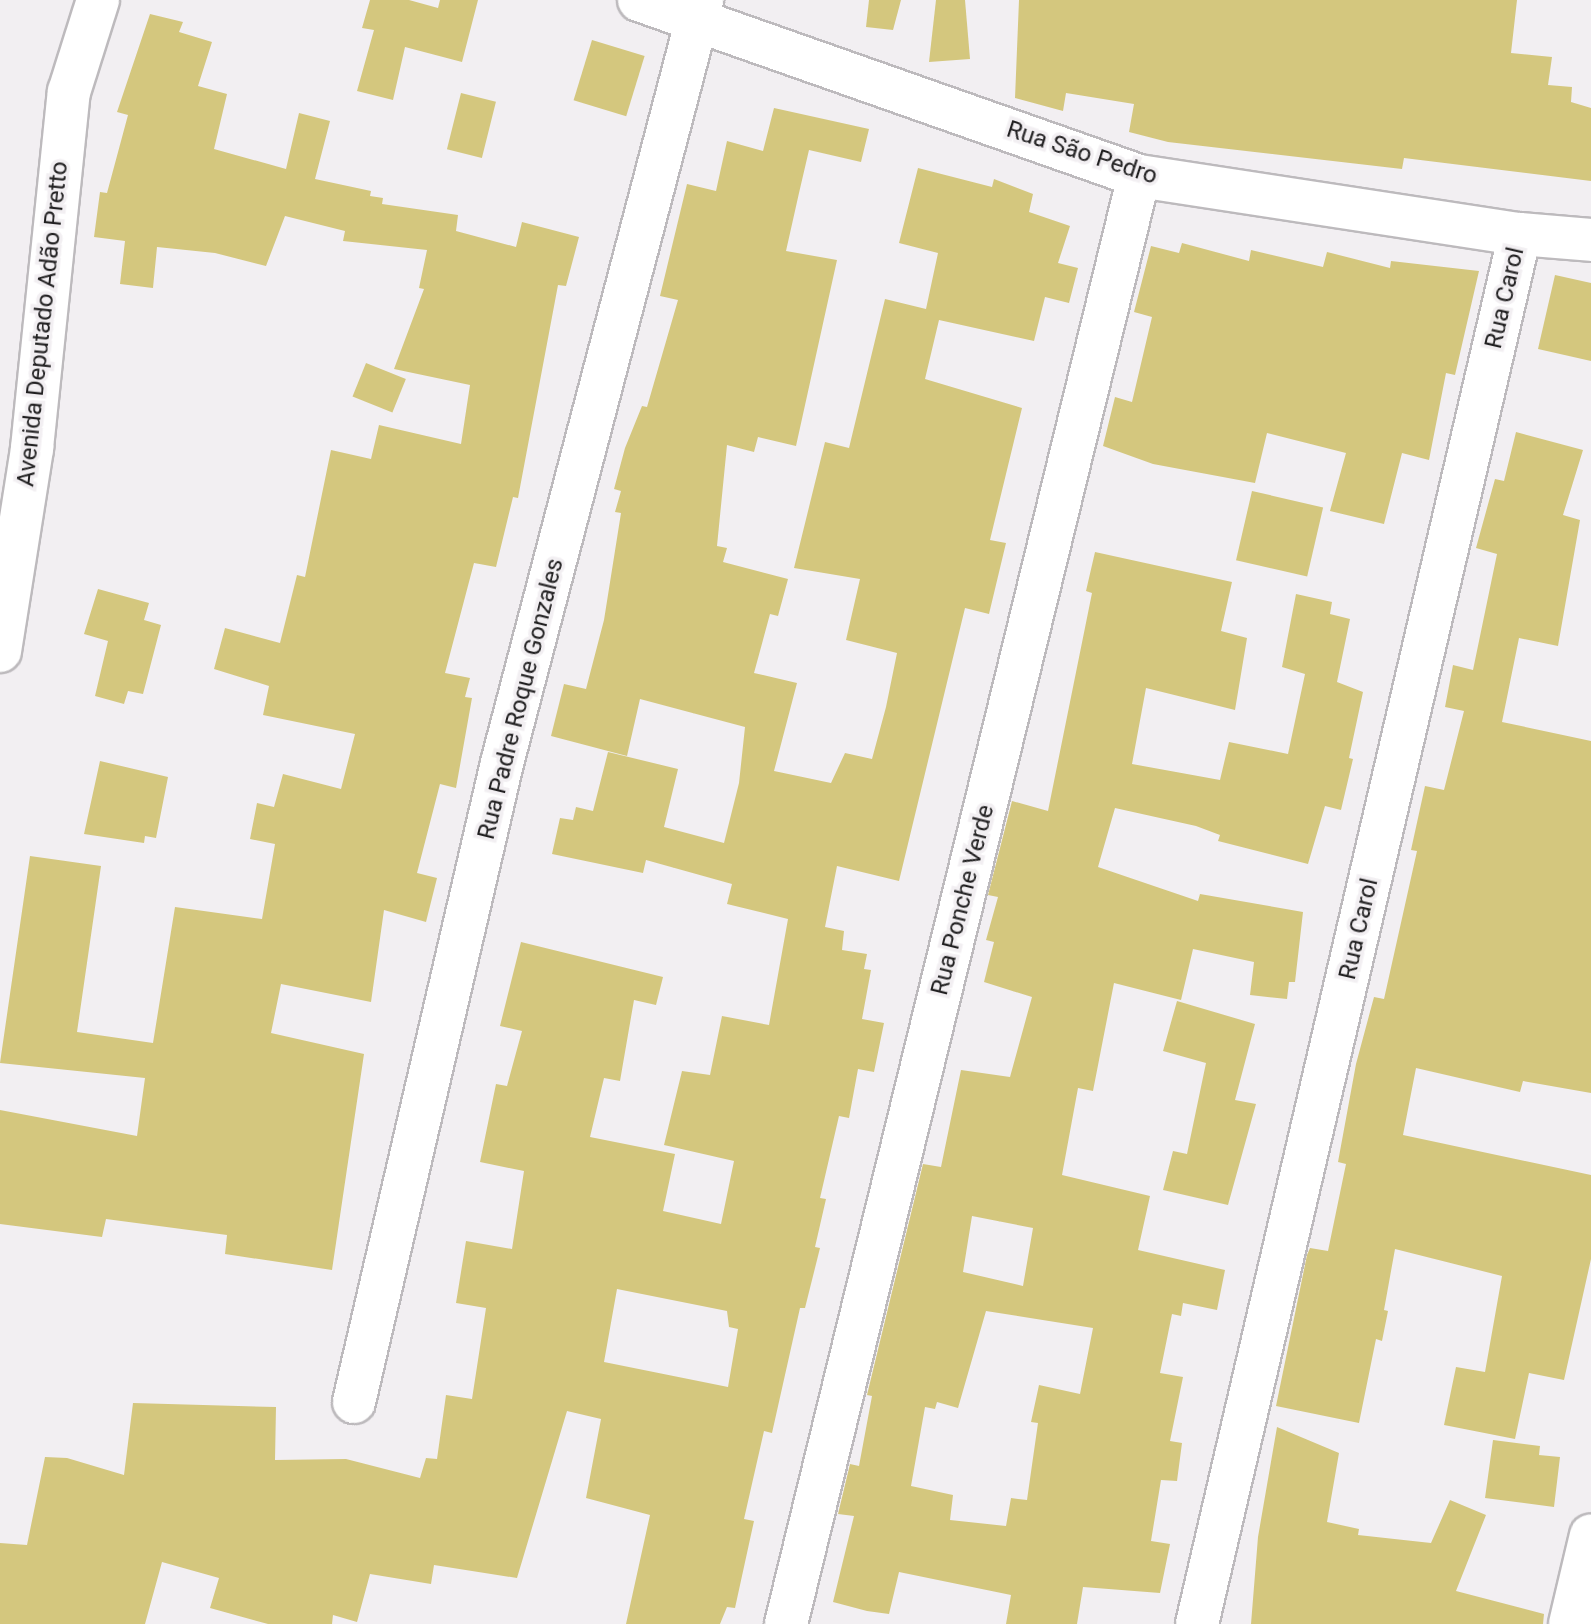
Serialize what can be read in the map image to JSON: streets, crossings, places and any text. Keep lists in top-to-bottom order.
{
  "streets": {
    "street": [
      "Rua São Pedro",
      "Rua Carol",
      "Avenida Deputado Adão Pretto",
      "Rua Padre Roque Gonzales",
      "Rua Ponche Verde"
    ]
  },
  "crossings": [
    ["Rua São Pedro", "Rua Carol"],
    ["Rua São Pedro", "Rua Padre Roque Gonzales"],
    ["Rua São Pedro", "Rua Ponche Verde"]
  ]
}
